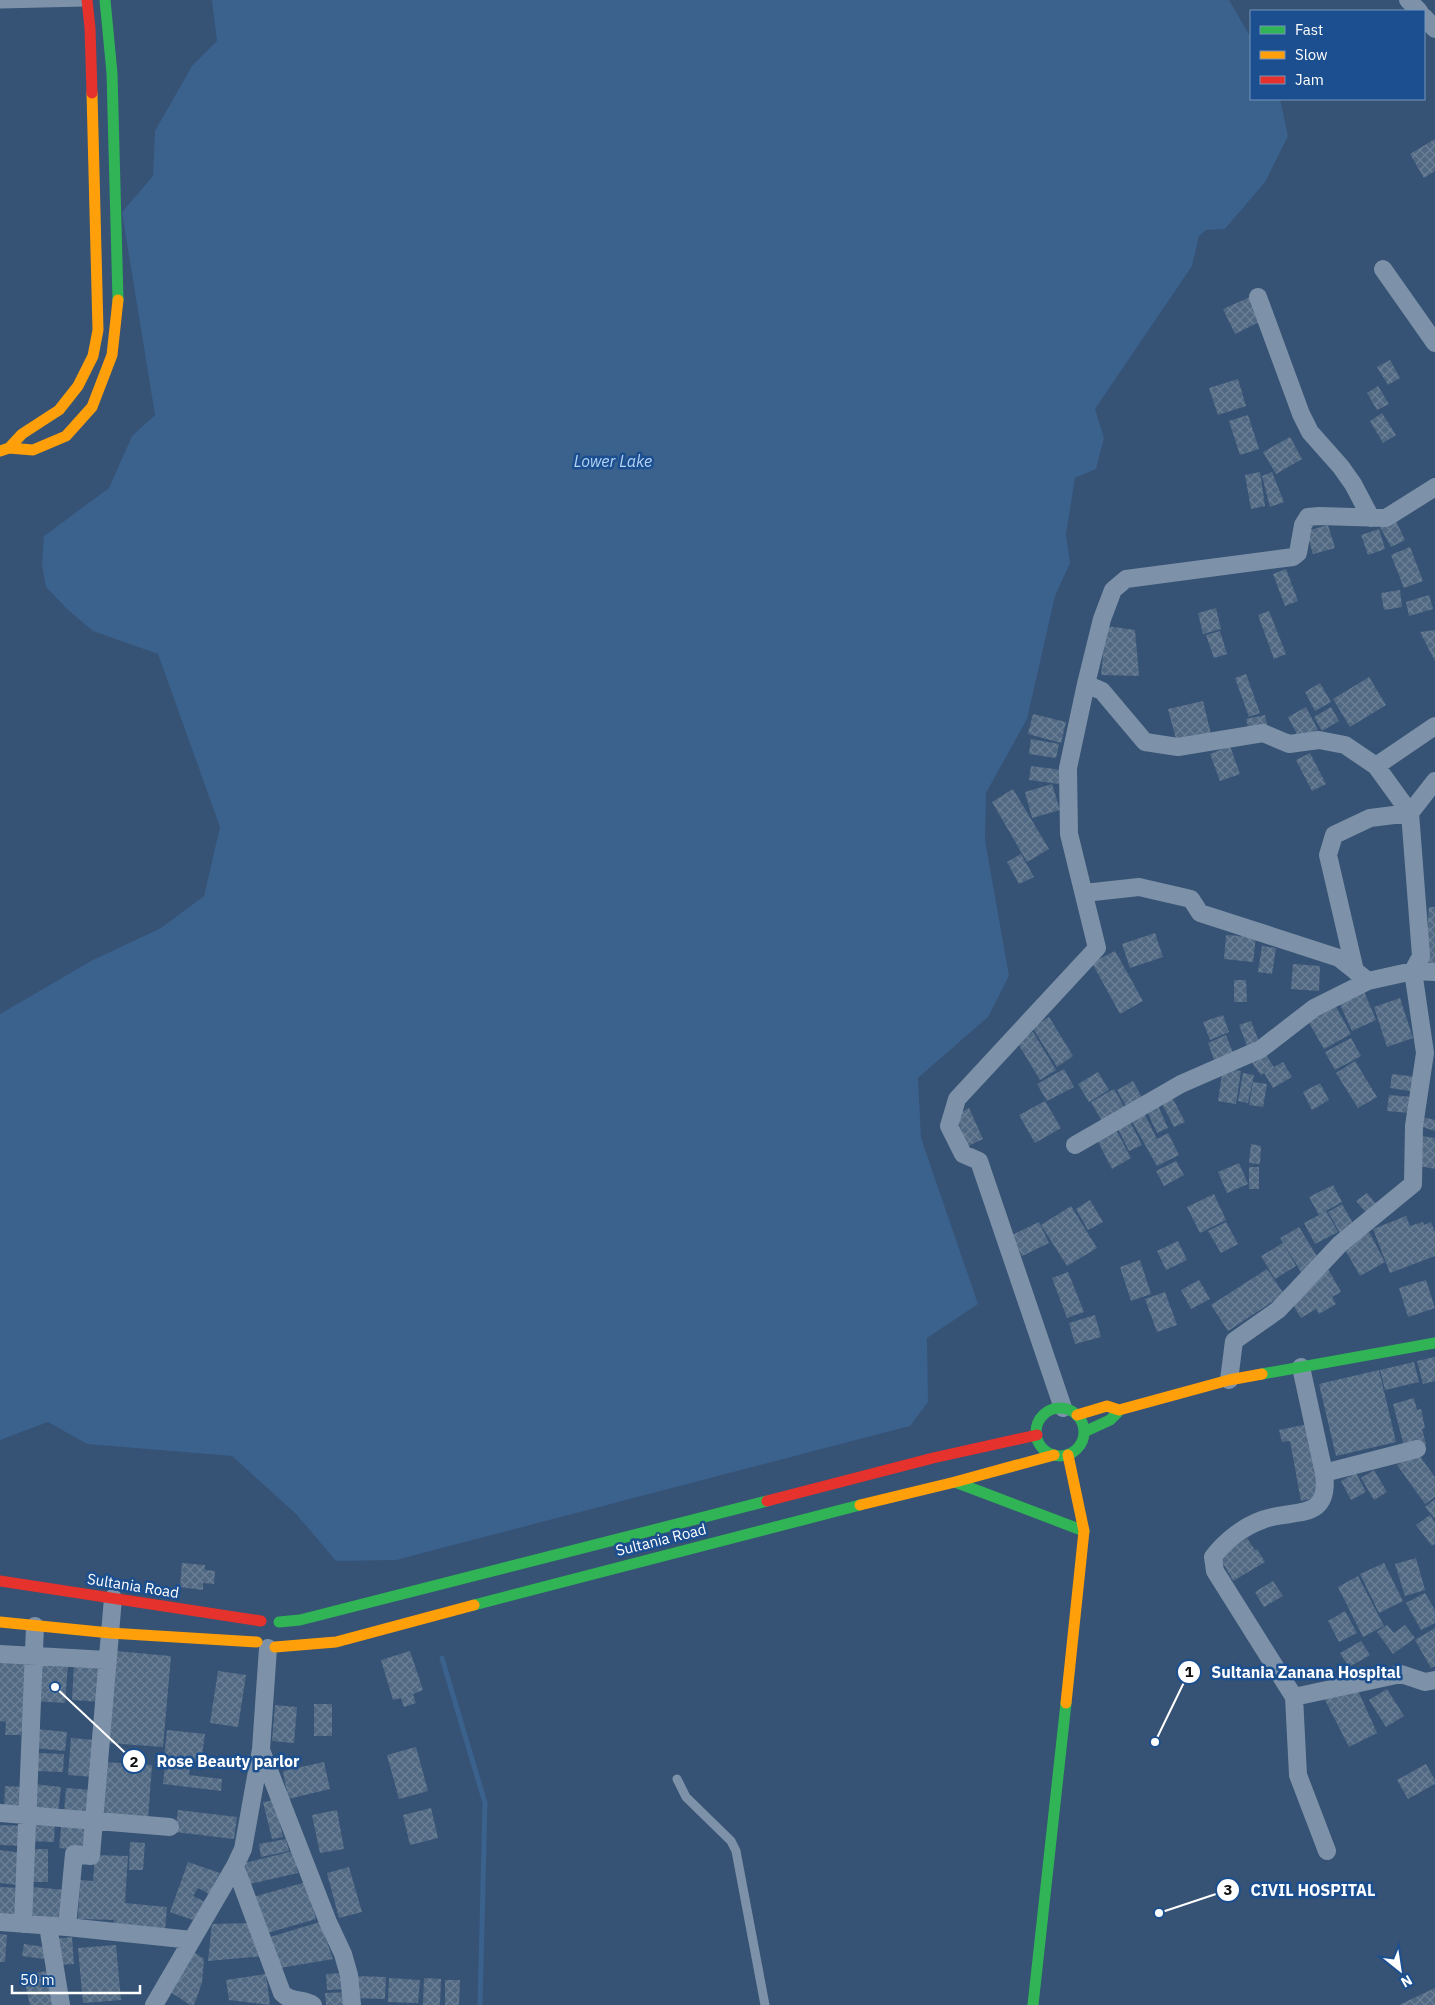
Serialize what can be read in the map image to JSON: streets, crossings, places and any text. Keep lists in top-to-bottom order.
{
  "streets": {
    "main road": ["Sultania Road"]
  },
  "water": ["Lower Lake"],
  "places": ["Rose Beauty parlor", "Sultania Zanana Hospital", "CIVIL HOSPITAL"],
  "legend": ["Fast", "Slow", "Jam"],
  "scale_bar": "50 m",
  "north": "bottom right"
}
